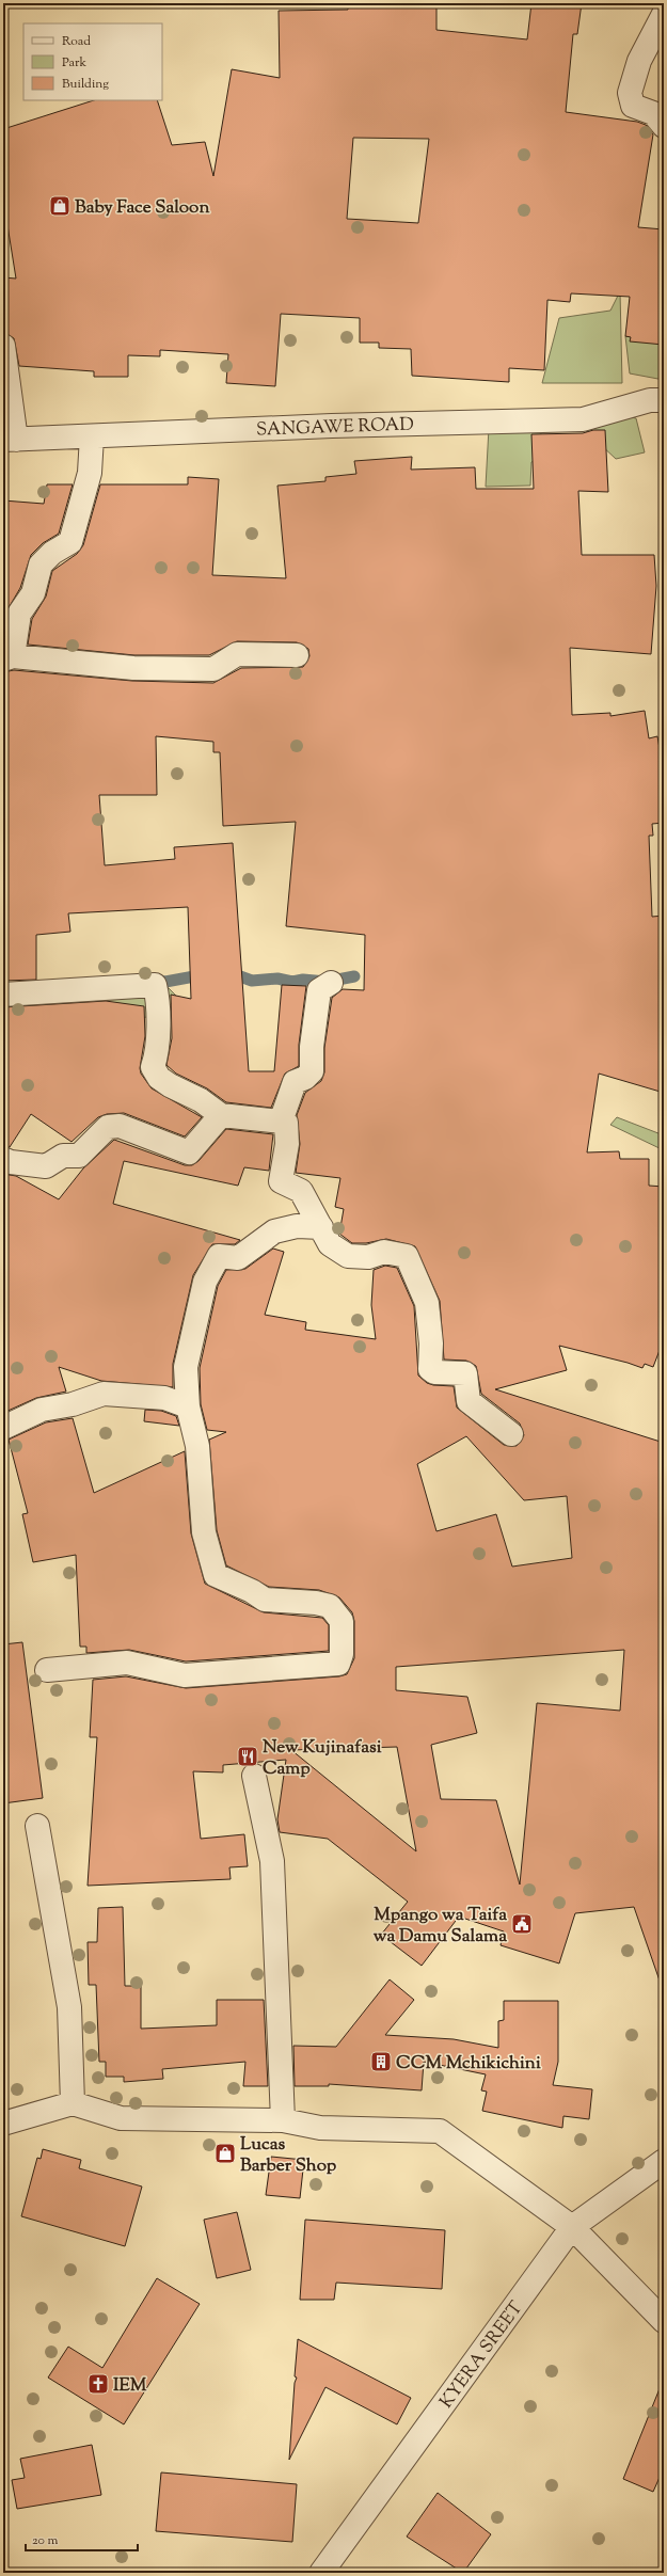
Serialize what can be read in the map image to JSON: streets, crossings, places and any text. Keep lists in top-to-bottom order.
{
  "streets": {
    "street": ["SANGAWE ROAD", "KYERA SREET"]
  },
  "places": {
    "shop": ["Baby Face Saloon", "Lucas Barber Shop"],
    "restaurant": ["New Kujinafasi Camp"],
    "public building": ["Mpango wa Taifa wa Damu Salama"],
    "building": ["CCM Mchikichini"],
    "church": ["IEM"]
  },
  "legend": ["Road", "Park", "Building"],
  "scale_bar": "20 m"
}
